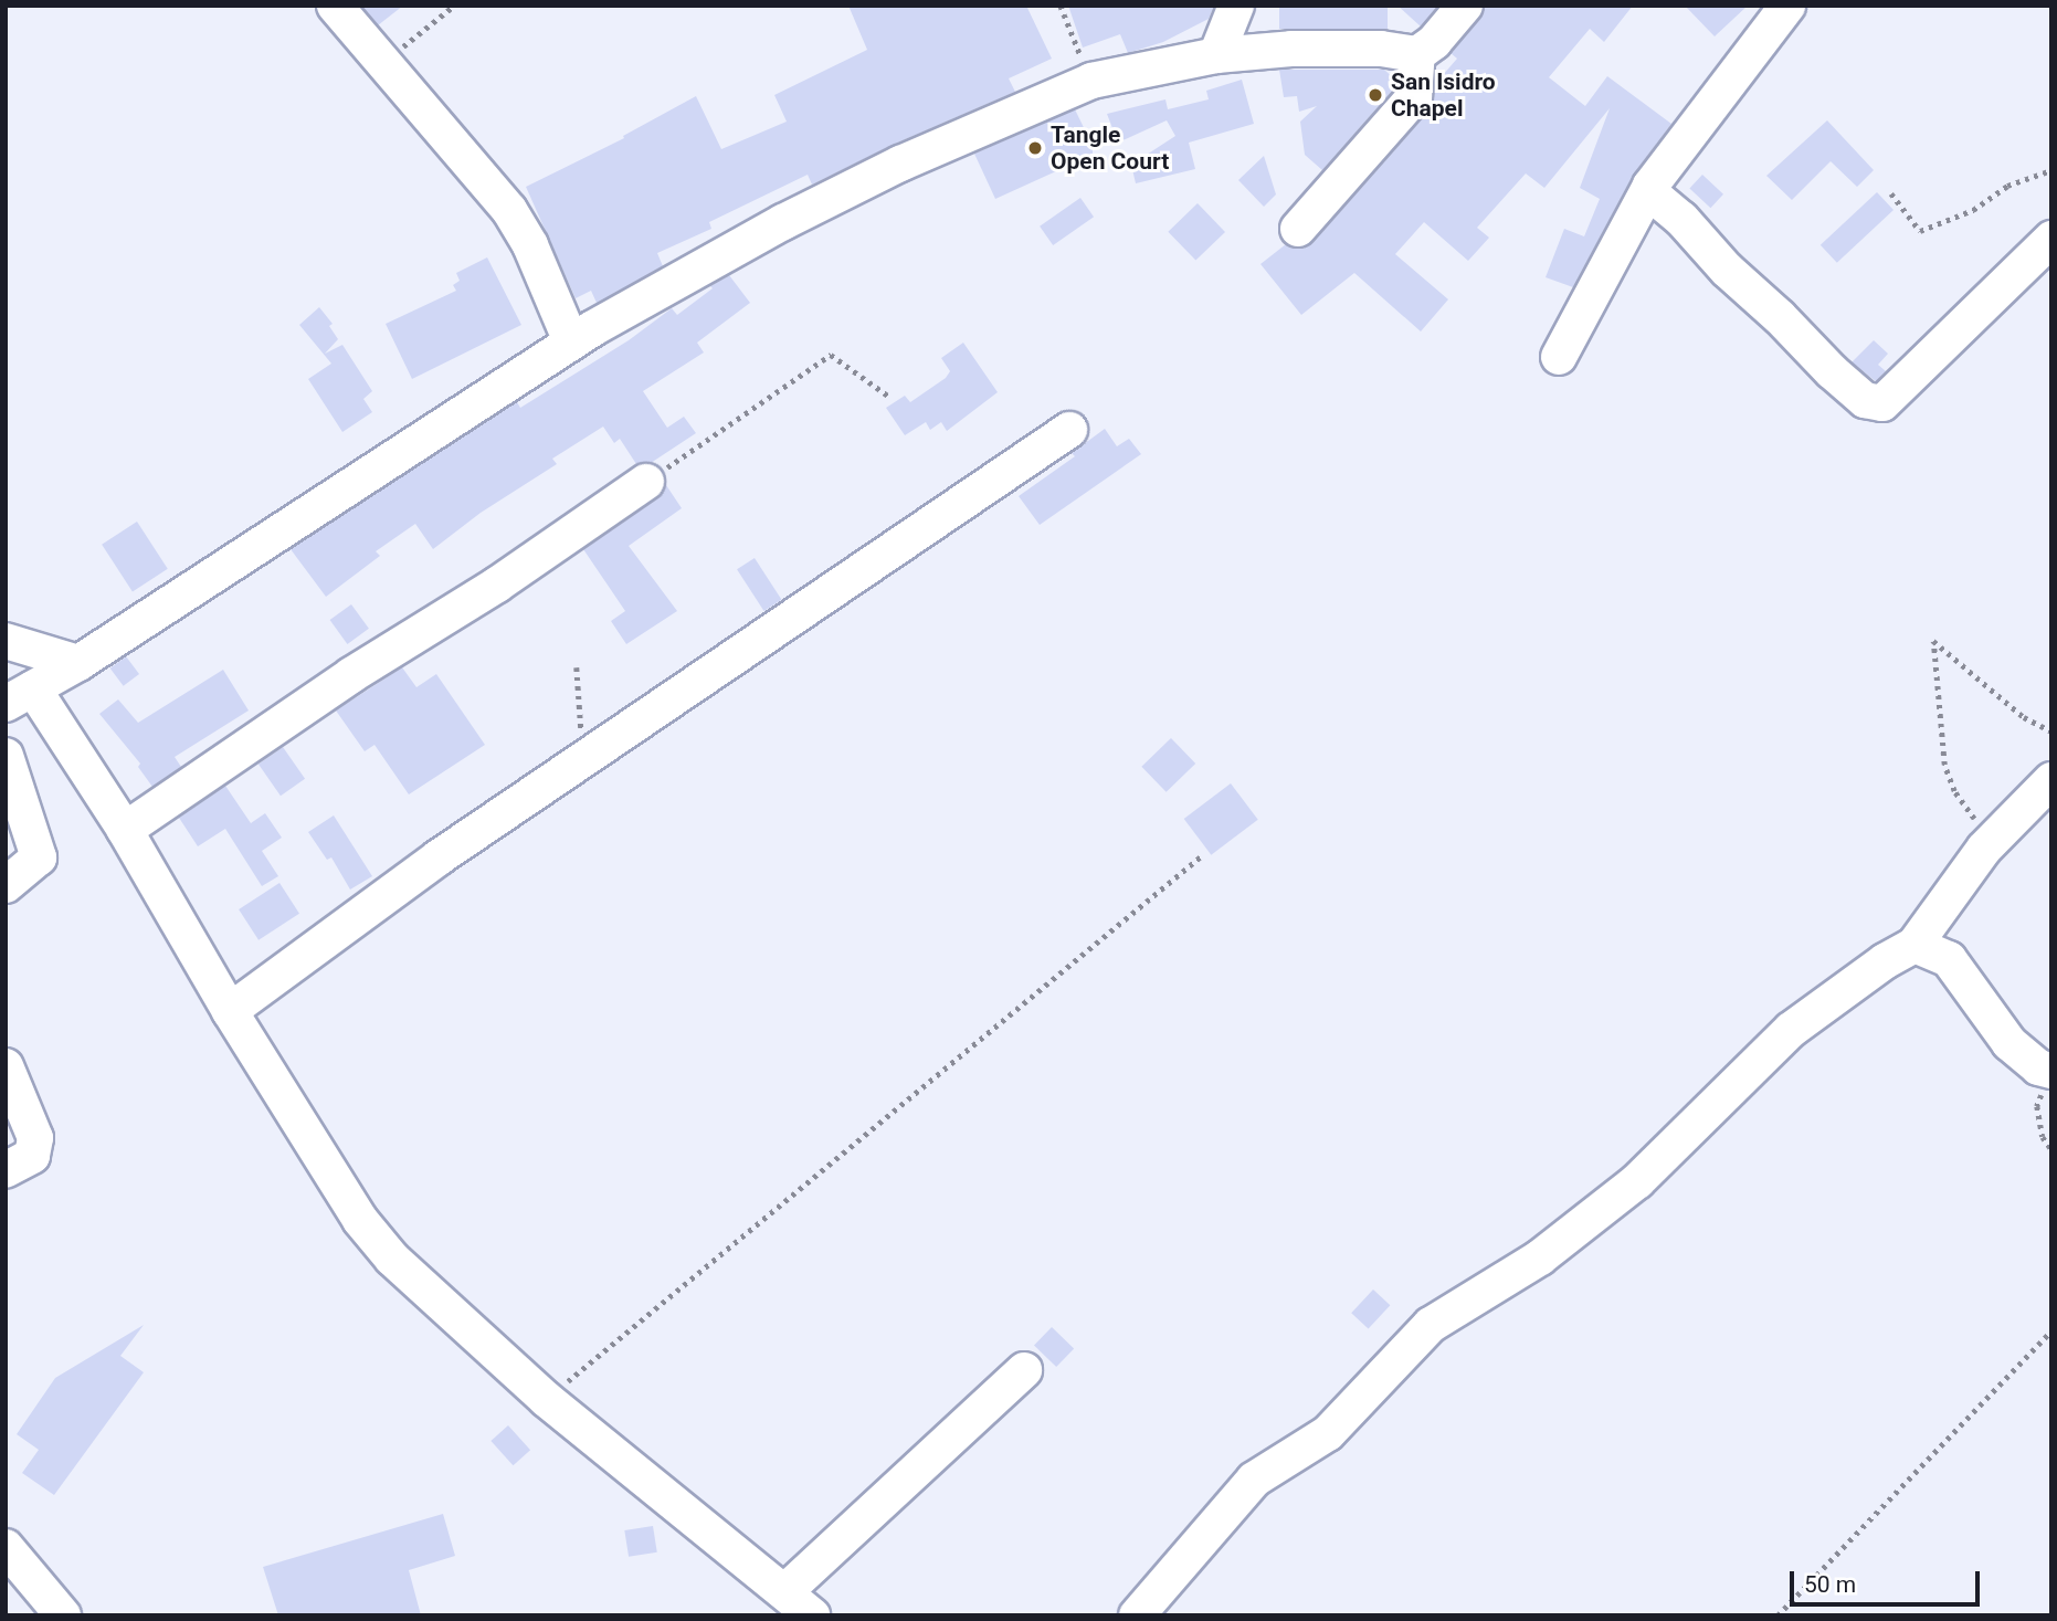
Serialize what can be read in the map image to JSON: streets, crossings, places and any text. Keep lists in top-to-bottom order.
{
  "places": ["San Isidro Chapel", "Tangle Open Court"],
  "scale_bar": "50 m"
}
